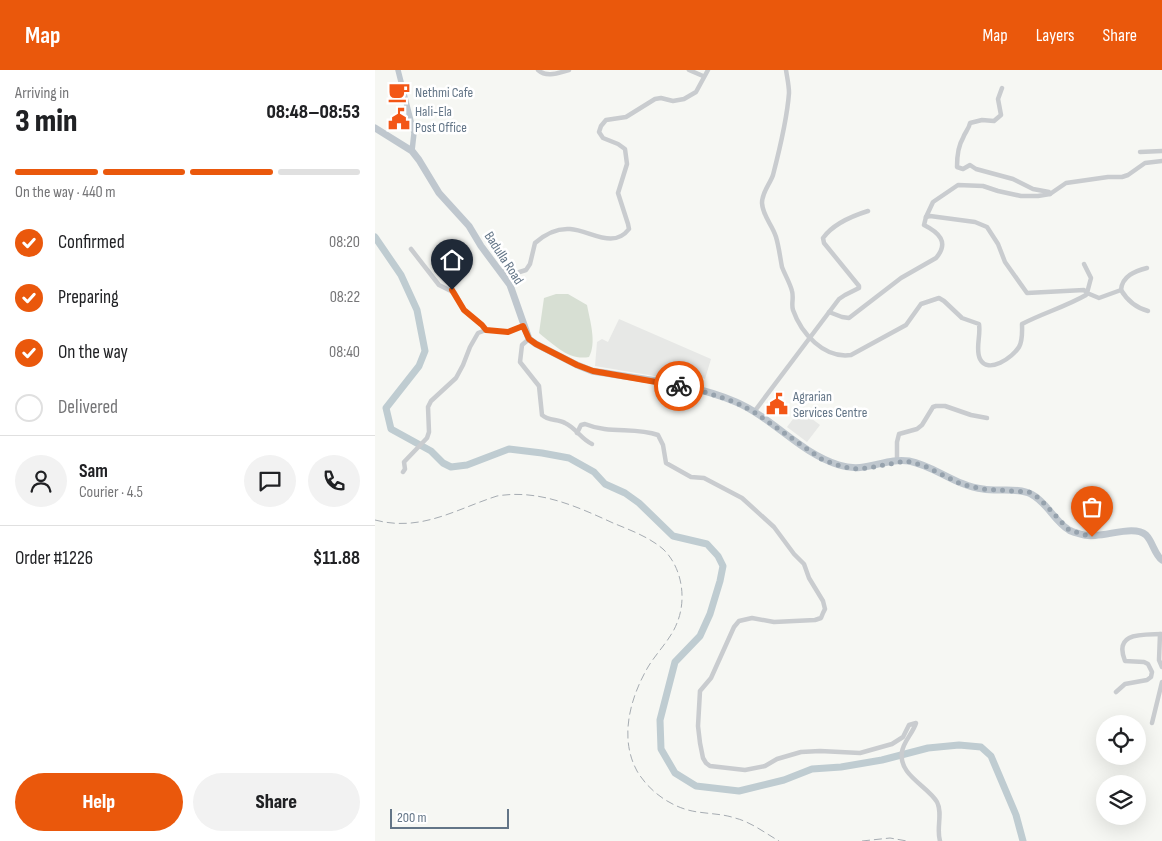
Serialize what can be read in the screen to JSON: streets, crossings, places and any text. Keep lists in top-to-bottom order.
{
  "streets": {
    "highway": ["Badulla Road"]
  },
  "places": {
    "cafe": ["Nethmi Cafe"],
    "public building": ["Hali-Ela Post Office", "Agrarian Services Centre"]
  },
  "scale_bar": "200 m",
  "page": {
    "header": "Map",
    "nav": ["Map", "Layers", "Share"],
    "heading": ["3 min", "Arriving in", "08:48–08:53"],
    "panel": [
      "Sam",
      "Courier · 4.5",
      "Order #1226",
      "$11.88"
    ],
    "bar": "On the way · 440 m",
    "list": [
      ["Confirmed", "08:20"],
      ["Preparing", "08:22"],
      ["On the way", "08:40"],
      "Delivered"
    ],
    "buttons": ["Help", "Share"],
    "scale": "200 m"
  }
}
